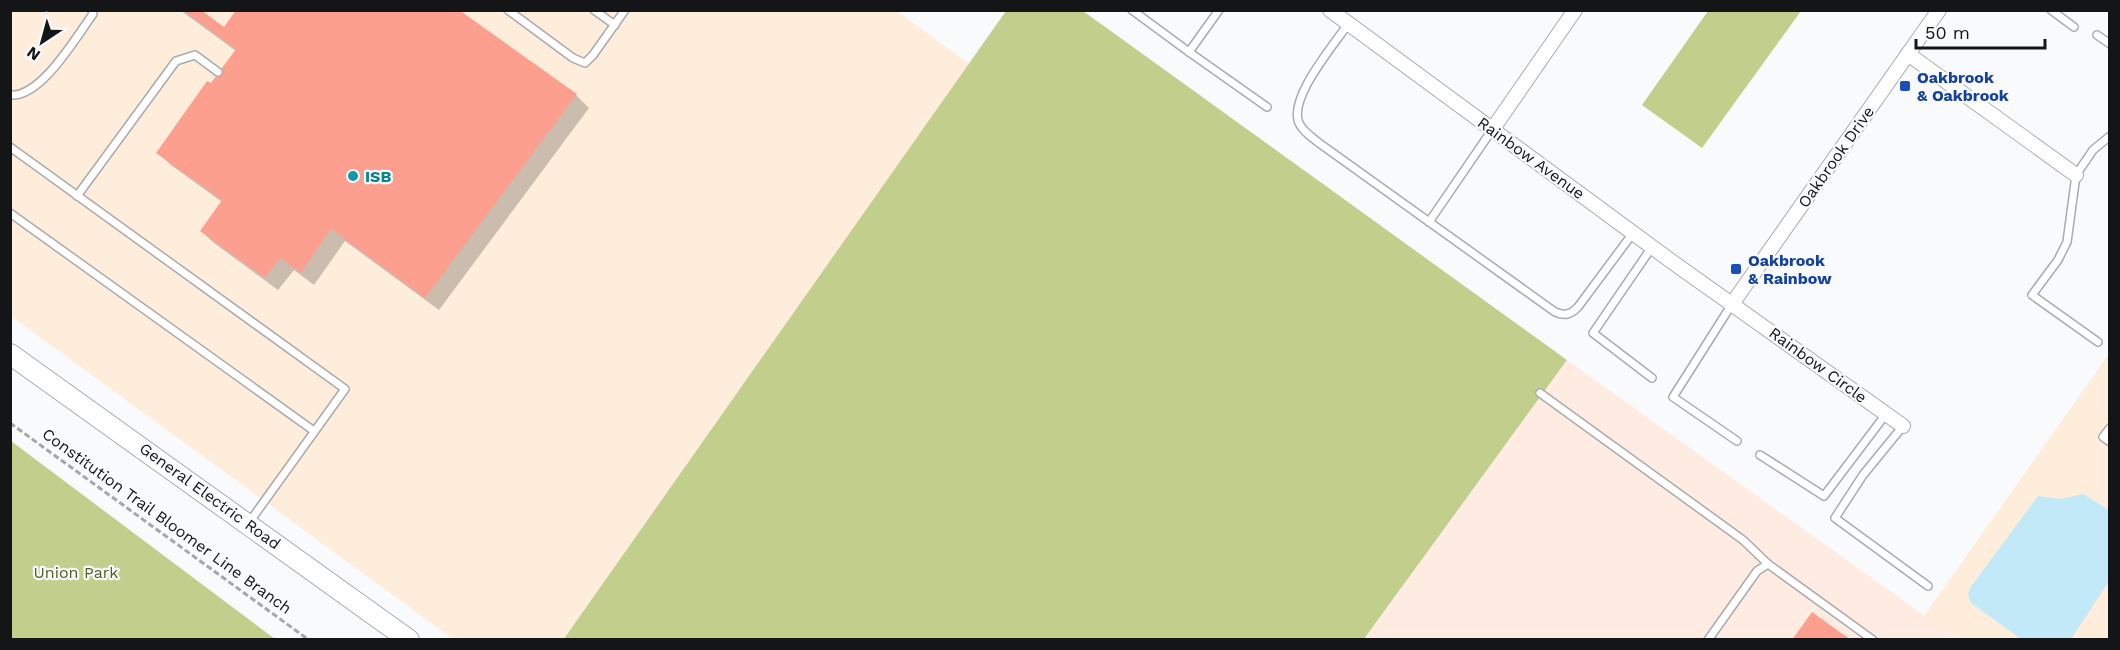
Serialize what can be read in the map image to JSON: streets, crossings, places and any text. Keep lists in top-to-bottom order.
{
  "streets": {
    "main road": ["General Electric Road"],
    "street": ["Oakbrook Drive", "Rainbow Avenue", "Rainbow Circle"],
    "path": ["Constitution Trail Bloomer Line Branch"]
  },
  "crossings": [
    ["Oakbrook Drive", "Rainbow Avenue"],
    ["Oakbrook Drive", "Rainbow Circle"],
    ["Rainbow Avenue", "Rainbow Circle"]
  ],
  "parks": ["Union Park"],
  "places": {
    "transit": ["Oakbrook & Oakbrook", "Oakbrook & Rainbow"],
    "other": ["ISB"]
  },
  "scale_bar": "50 m",
  "north": "bottom left"
}
